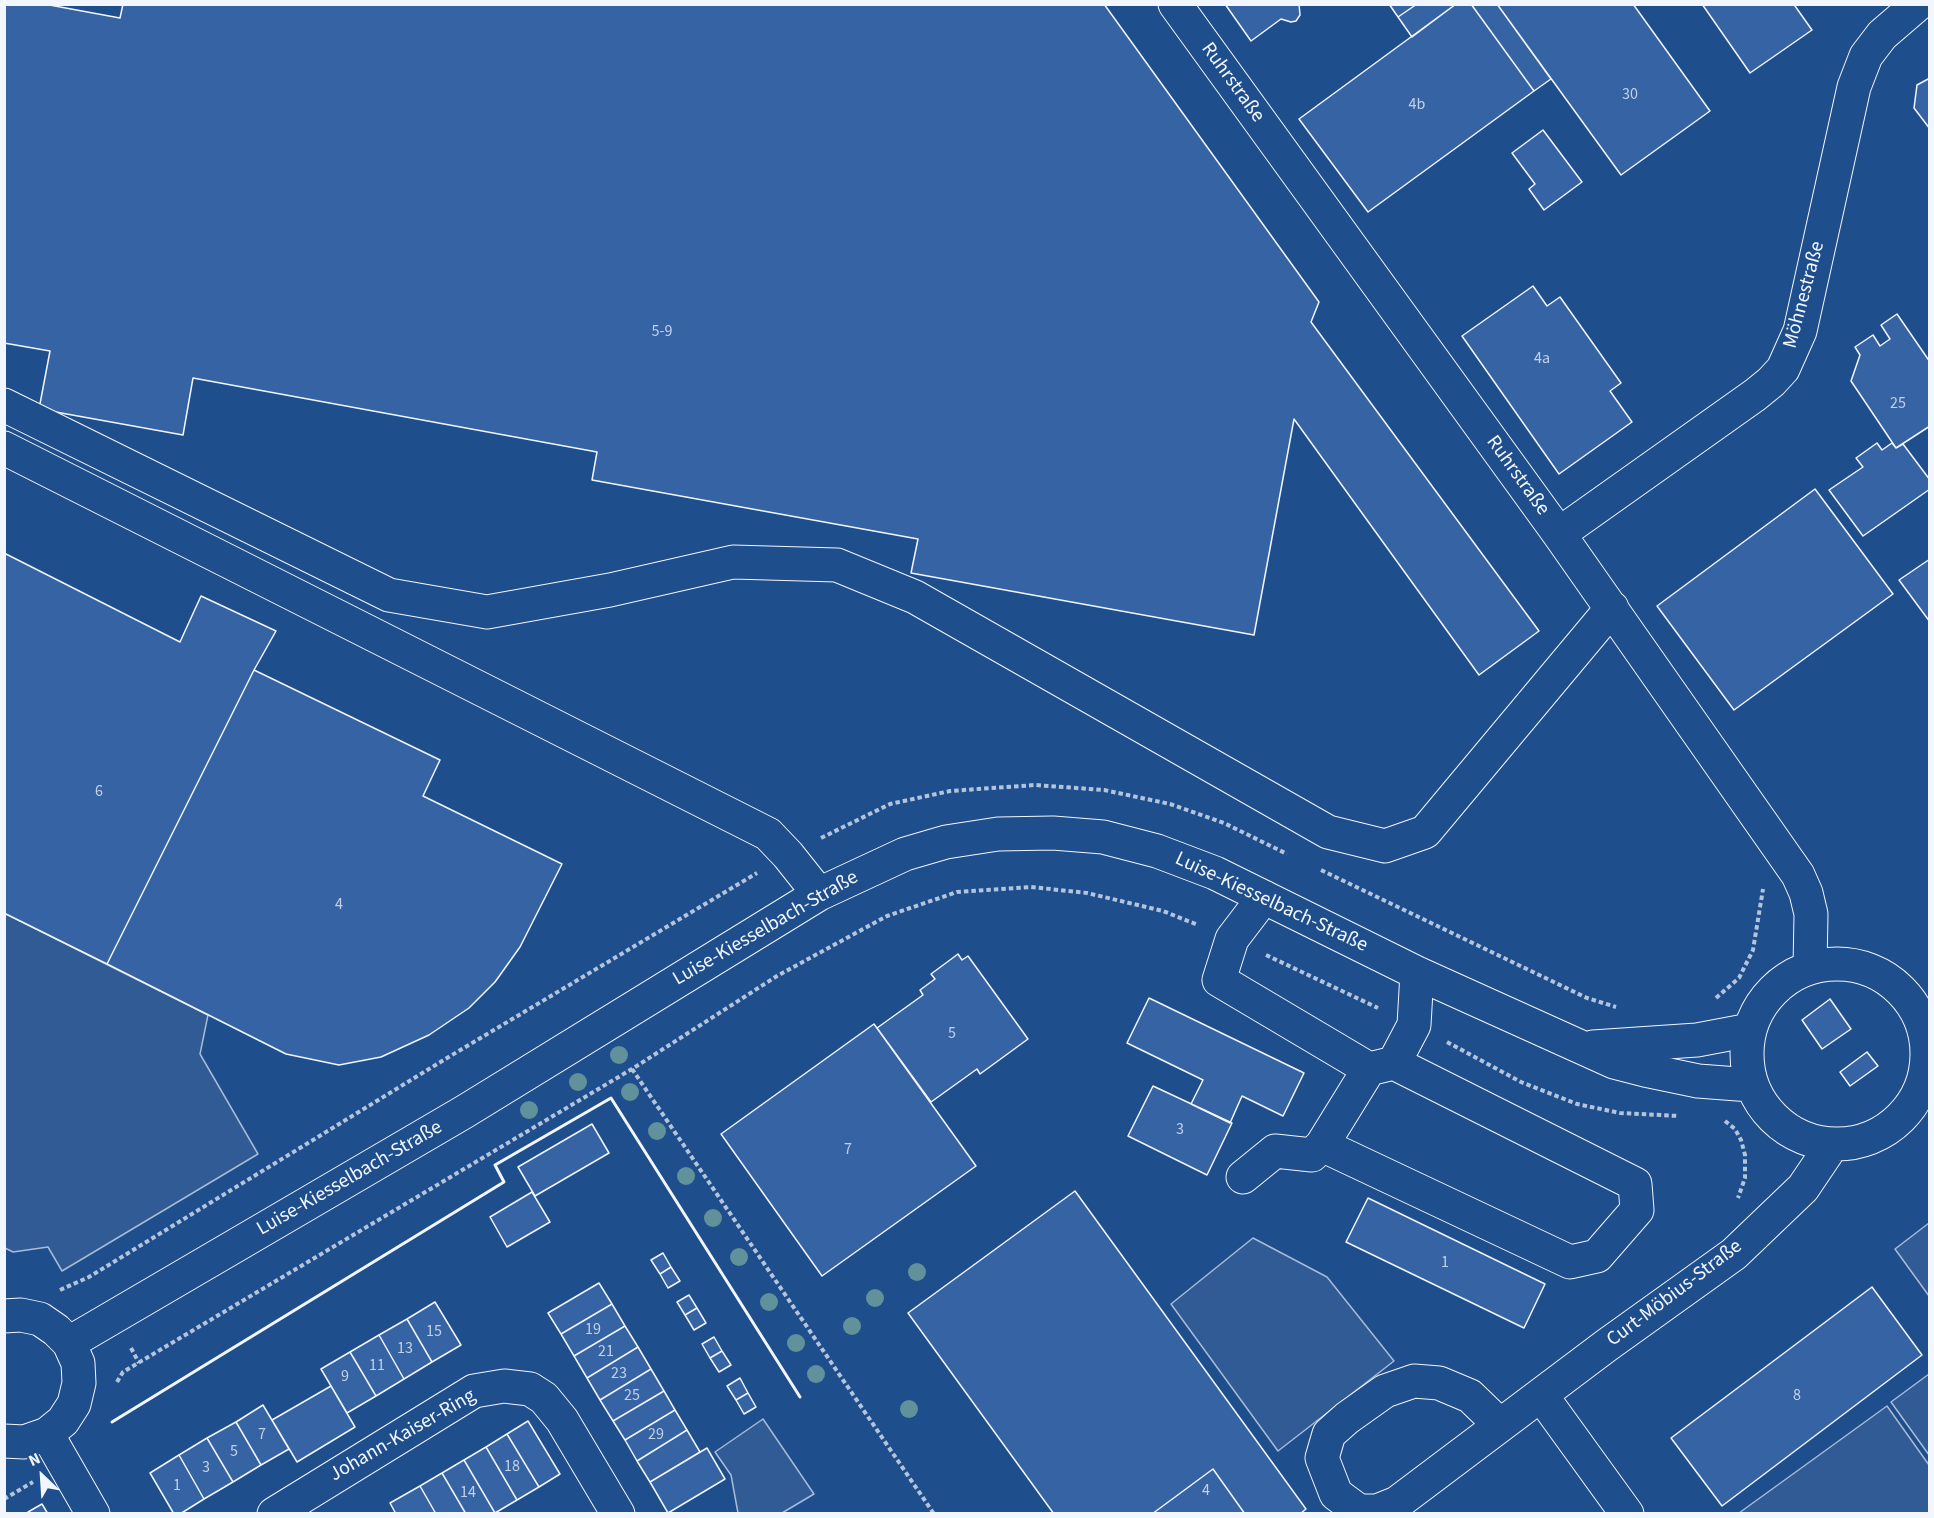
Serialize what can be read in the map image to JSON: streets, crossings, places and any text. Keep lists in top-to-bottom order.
{
  "streets": {
    "street": [
      "Ruhrstraße",
      "Möhnestraße",
      "Luise-Kiesselbach-Straße",
      "Curt-Möbius-Straße",
      "Johann-Kaiser-Ring"
    ]
  },
  "crossings": [
    ["Ruhrstraße", "Möhnestraße"],
    ["Ruhrstraße", "Luise-Kiesselbach-Straße"],
    ["Ruhrstraße", "Curt-Möbius-Straße"],
    ["Luise-Kiesselbach-Straße", "Curt-Möbius-Straße"]
  ],
  "house_numbers": [
    "30",
    "4b",
    "5-9",
    "4a",
    "25",
    "6",
    "4",
    "5",
    "3",
    "7",
    "1",
    "19",
    "15",
    "13",
    "21",
    "11",
    "23",
    "9",
    "25",
    "8",
    "7",
    "29",
    "5",
    "18",
    "3",
    "1",
    "4",
    "14"
  ],
  "north": "top left"
}
